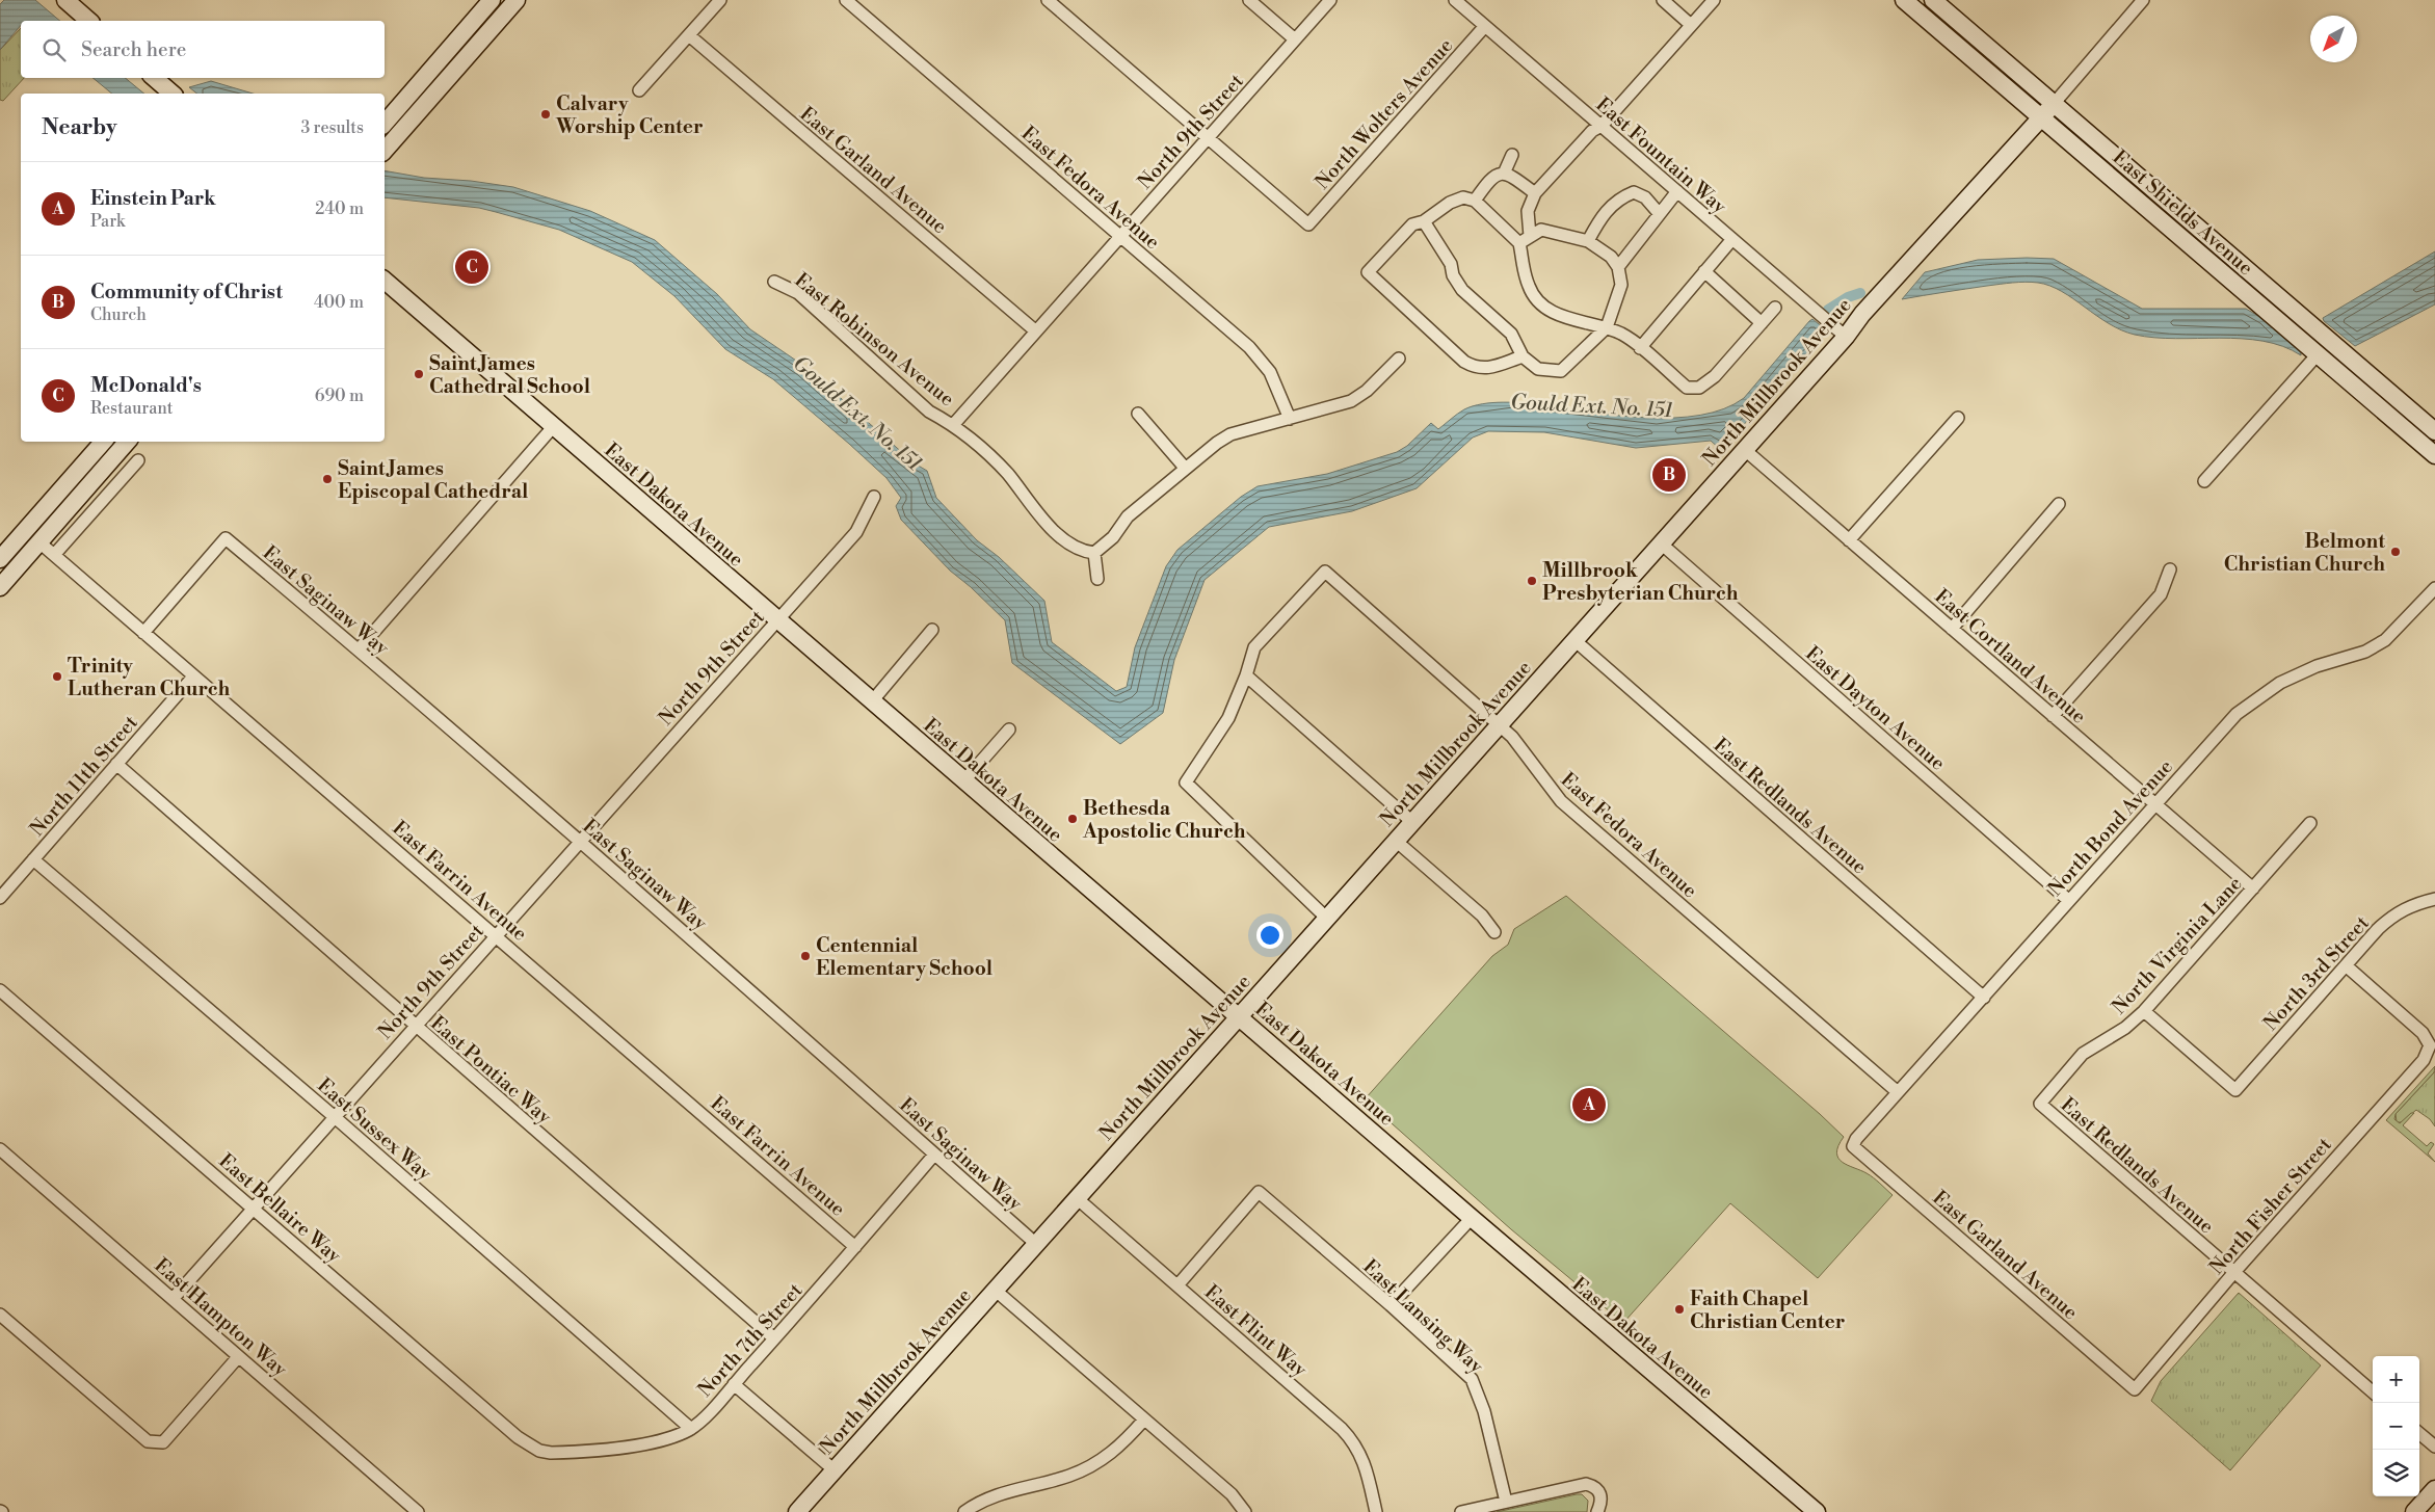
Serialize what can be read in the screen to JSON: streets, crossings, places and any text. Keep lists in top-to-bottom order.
{
  "streets": {
    "street": [
      "North Wolters Avenue",
      "North 9th Street",
      "East Fountain Way",
      "East Garland Avenue",
      "East Fedora Avenue",
      "East Shields Avenue",
      "East Robinson Avenue",
      "North Millbrook Avenue",
      "East Dakota Avenue",
      "East Saginaw Way",
      "East Cortland Avenue",
      "East Dayton Avenue",
      "North 11th Street",
      "East Redlands Avenue",
      "North Bond Avenue",
      "East Farrin Avenue",
      "North Virginia Lane",
      "North 3rd Street",
      "East Pontiac Way",
      "East Sussex Way",
      "North Fisher Street",
      "East Bellaire Way",
      "East Lansing Way",
      "East Hampton Way",
      "East Flint Way",
      "North 7th Street"
    ]
  },
  "crossings": [
    ["North Wolters Avenue", "North 9th Street"],
    ["North Wolters Avenue", "East Fountain Way"],
    ["North 9th Street", "East Garland Avenue"],
    ["North 9th Street", "East Fedora Avenue"],
    ["North 9th Street", "East Robinson Avenue"],
    ["North 9th Street", "East Dakota Avenue"],
    ["North 9th Street", "East Saginaw Way"],
    ["North 9th Street", "East Farrin Avenue"],
    ["North 9th Street", "East Pontiac Way"],
    ["North 9th Street", "East Sussex Way"],
    ["North 9th Street", "East Bellaire Way"],
    ["North 9th Street", "East Hampton Way"],
    ["East Fountain Way", "North Millbrook Avenue"],
    ["East Garland Avenue", "North Bond Avenue"],
    ["East Garland Avenue", "North Fisher Street"],
    ["East Fedora Avenue", "North Millbrook Avenue"],
    ["East Fedora Avenue", "North Bond Avenue"],
    ["East Shields Avenue", "North Millbrook Avenue"],
    ["North Millbrook Avenue", "East Dakota Avenue"],
    ["North Millbrook Avenue", "East Saginaw Way"],
    ["North Millbrook Avenue", "East Cortland Avenue"],
    ["North Millbrook Avenue", "East Dayton Avenue"],
    ["North Millbrook Avenue", "East Redlands Avenue"],
    ["North Millbrook Avenue", "East Flint Way"],
    ["East Saginaw Way", "East Farrin Avenue"],
    ["East Saginaw Way", "North 7th Street"],
    ["East Cortland Avenue", "North Bond Avenue"],
    ["East Cortland Avenue", "North Virginia Lane"],
    ["East Dayton Avenue", "North Bond Avenue"],
    ["North 11th Street", "East Farrin Avenue"],
    ["North 11th Street", "East Pontiac Way"],
    ["North 11th Street", "East Sussex Way"],
    ["East Redlands Avenue", "North Bond Avenue"],
    ["East Redlands Avenue", "North Virginia Lane"],
    ["East Redlands Avenue", "North Fisher Street"],
    ["East Farrin Avenue", "North 7th Street"],
    ["North Virginia Lane", "North 3rd Street"],
    ["North 3rd Street", "North Fisher Street"],
    ["East Pontiac Way", "North 7th Street"],
    ["East Sussex Way", "North 7th Street"],
    ["East Bellaire Way", "North 7th Street"],
    ["East Lansing Way", "East Flint Way"]
  ],
  "water": ["Gould Ext. No. 151"],
  "places": [
    "Calvary Worship Center",
    "Saint James Cathedral School",
    "Saint James Episcopal Cathedral",
    "Belmont Christian Church",
    "Millbrook Presbyterian Church",
    "Trinity Lutheran Church",
    "Bethesda Apostolic Church",
    "Centennial Elementary School",
    "Faith Chapel Christian Center"
  ],
  "north": "bottom left",
  "page": {
    "search": "Search here",
    "heading": ["Nearby", "3 results"],
    "list": [
      {
        "mark": "A",
        "name": "Einstein Park",
        "note": "Park",
        "value": "240 m"
      },
      {
        "mark": "B",
        "name": "Community of Christ",
        "note": "Church",
        "value": "400 m"
      },
      {
        "mark": "C",
        "name": "McDonald's",
        "note": "Restaurant",
        "value": "690 m"
      }
    ],
    "pins": ["C", "B", "A"],
    "map_buttons": ["+", "−"]
  }
}
